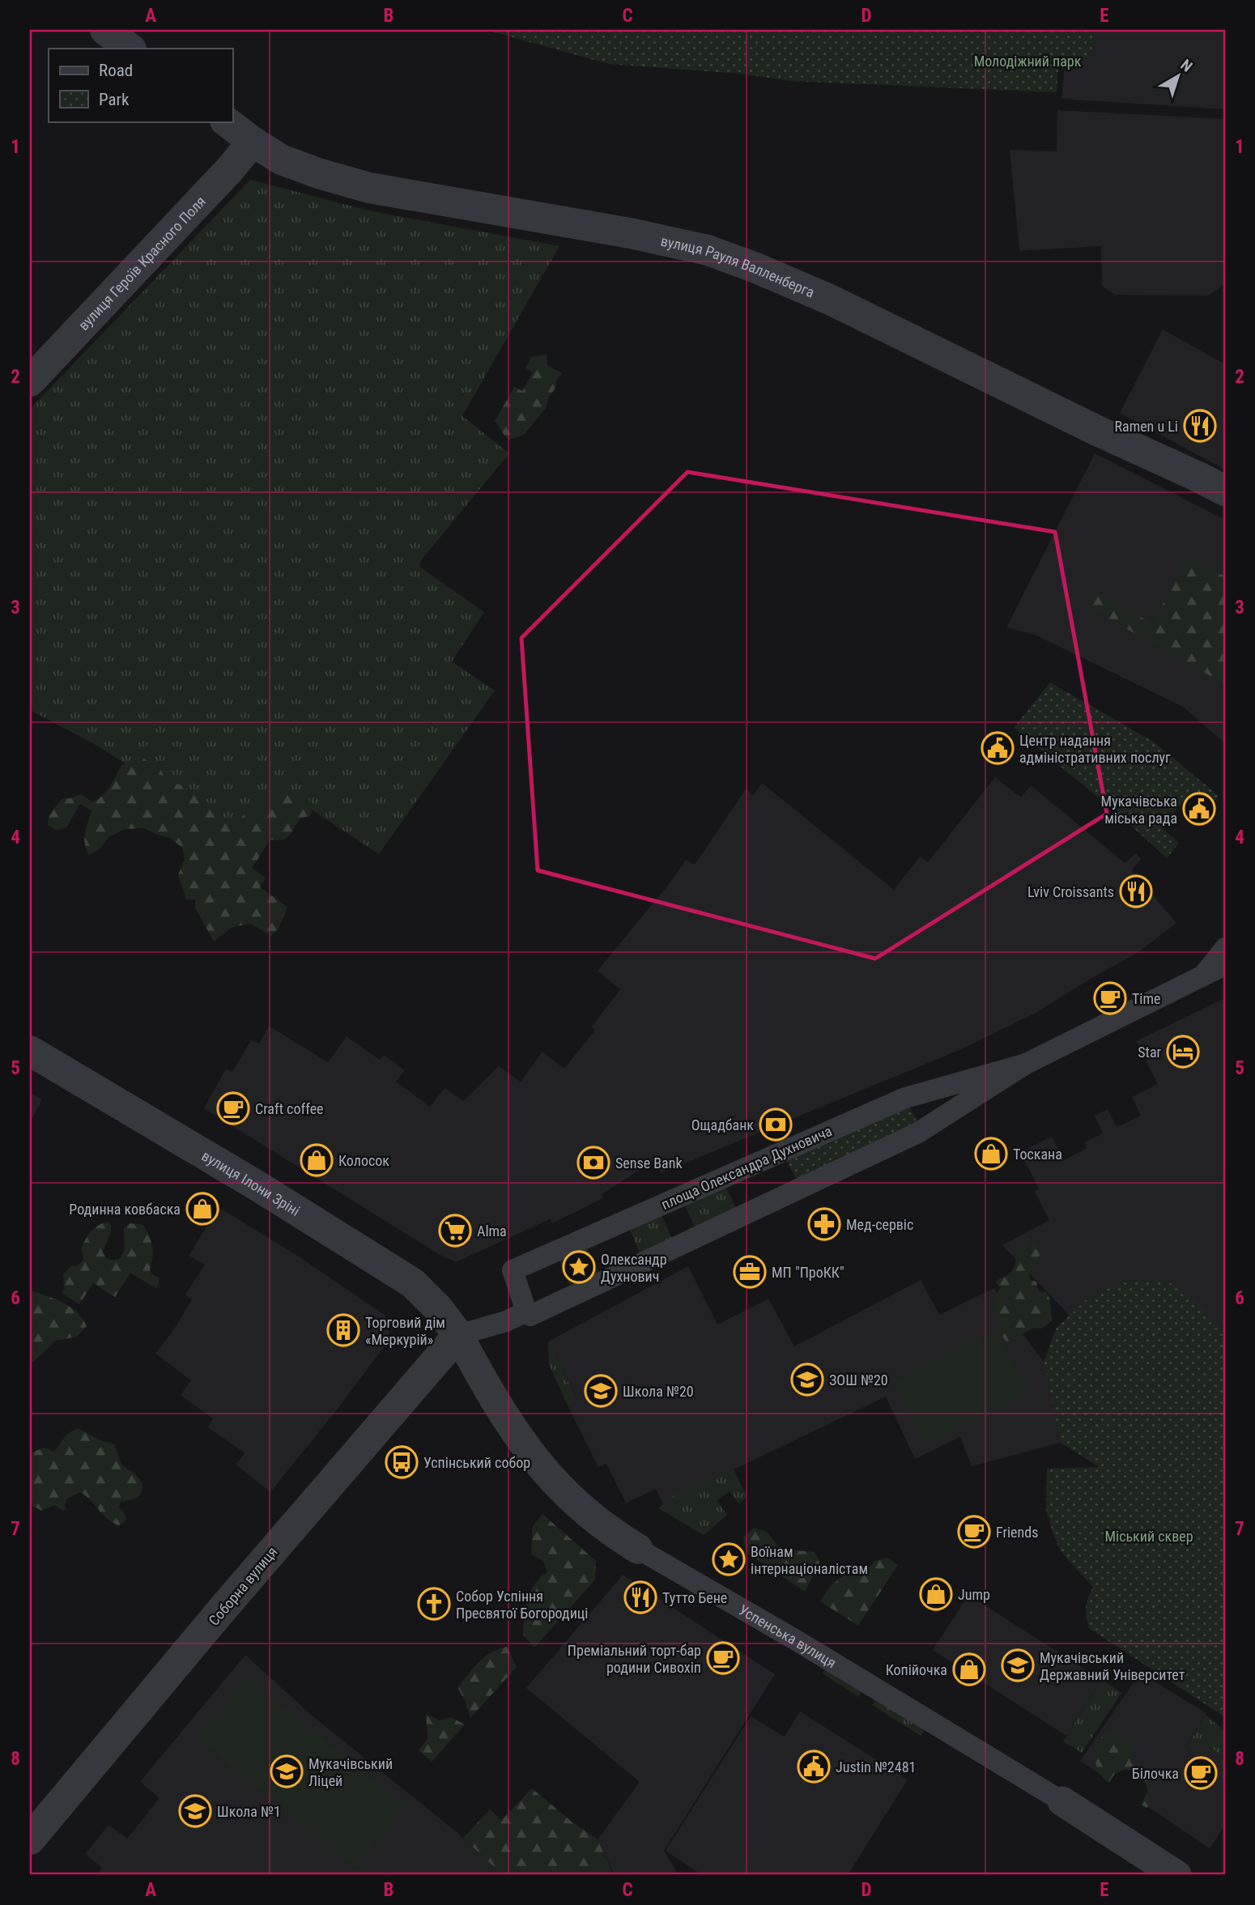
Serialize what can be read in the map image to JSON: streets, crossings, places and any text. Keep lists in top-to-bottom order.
{
  "streets": {
    "street": [
      "вулиця Героїв Красного Поля",
      "вулиця Рауля Валленберга",
      "площа Олександра Духновича",
      "вулиця Ілони Зріні",
      "Соборна вулиця",
      "Успенська вулиця"
    ]
  },
  "crossings": [
    ["вулиця Героїв Красного Поля", "вулиця Рауля Валленберга"],
    ["площа Олександра Духновича", "вулиця Ілони Зріні"],
    ["площа Олександра Духновича", "Соборна вулиця"],
    ["площа Олександра Духновича", "Успенська вулиця"],
    ["вулиця Ілони Зріні", "Соборна вулиця"],
    ["вулиця Ілони Зріні", "Успенська вулиця"],
    ["Соборна вулиця", "Успенська вулиця"]
  ],
  "parks": ["Молодіжний парк", "Міський сквер"],
  "places": {
    "restaurant": ["Ramen u Li", "Lviv Croissants", "Тутто Бене"],
    "public building": ["Центр надання адміністративних послуг", "Мукачівська міська рада", "Justin №2481"],
    "cafe": [
      "Time",
      "Craft coffee",
      "Friends",
      "Преміальний торт-бар родини Сивохіп",
      "Білочка"
    ],
    "hotel": ["Star"],
    "bank": ["Ощадбанк", "Sense Bank"],
    "shop": [
      "Тоскана",
      "Колосок",
      "Родинна ковбаска",
      "Jump",
      "Копійочка"
    ],
    "pharmacy": ["Мед-сервіс"],
    "supermarket": ["Alma"],
    "place": ["Олександр Духнович", "Воїнам інтернаціоналістам"],
    "office": ["МП \"ПроКК\""],
    "building": ["Торговий дім «Меркурій»"],
    "school or university": [
      "ЗОШ №20",
      "Школа №20",
      "Мукачівський Державний Університет",
      "Мукачівський Ліцей",
      "Школа №1"
    ],
    "bus stop": ["Успінський собор"],
    "church": ["Собор Успіння Пресвятої Богородиці"]
  },
  "legend": ["Road", "Park"],
  "north": "top right",
  "grid": {
    "columns": [
      "A",
      "B",
      "C",
      "D",
      "E"
    ],
    "rows": [
      "1",
      "2",
      "3",
      "4",
      "5",
      "6",
      "7",
      "8"
    ]
  }
}
